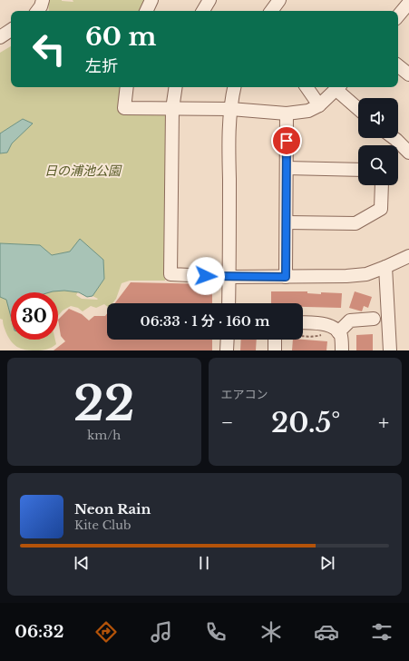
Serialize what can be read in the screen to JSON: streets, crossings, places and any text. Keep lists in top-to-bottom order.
{
  "parks": ["日の浦池公園"],
  "page": {
    "turn": ["60 m", "左折"],
    "limit": "30",
    "trip": "06:33 · 1 分 · 160 m",
    "tile": [
      ["22", "km/h"],
      "エアコン"
    ],
    "heat": ["−", "20.5°", "+"],
    "song": ["Neon Rain", "Kite Club"],
    "tabs": "06:32"
  }
}
